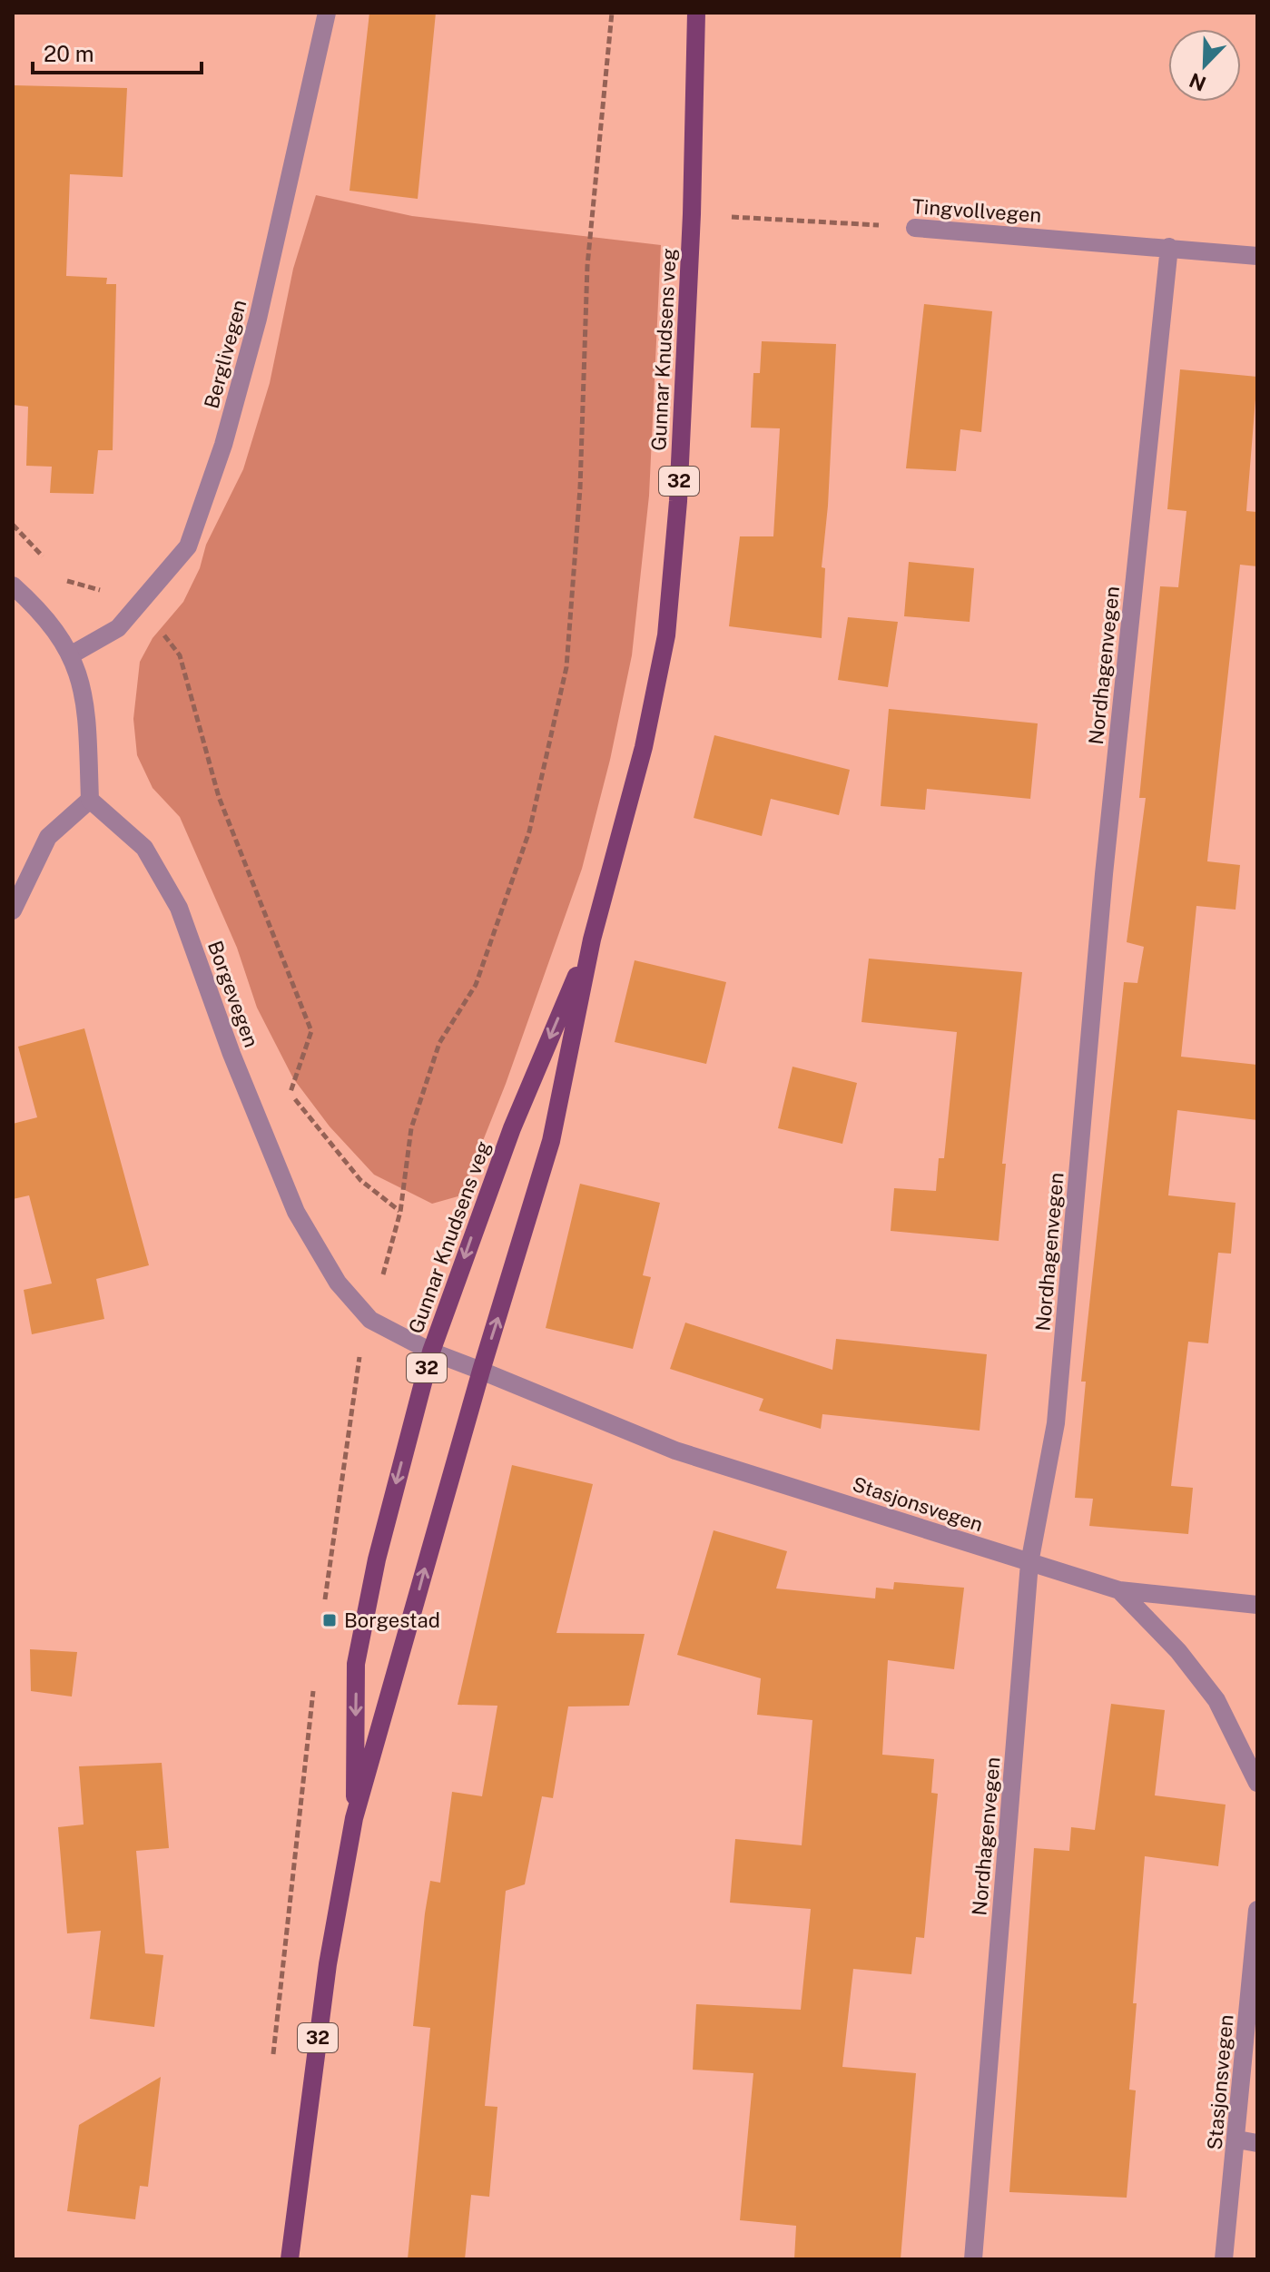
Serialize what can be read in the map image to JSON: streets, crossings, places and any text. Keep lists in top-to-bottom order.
{
  "streets": {
    "main road": ["Gunnar Knudsens veg", "32"],
    "street": [
      "Tingvollvegen",
      "Berglivegen",
      "Nordhagenvegen",
      "Borgevegen",
      "Stasjonsvegen"
    ]
  },
  "crossings": [
    ["Tingvollvegen", "Gunnar Knudsens veg"],
    ["Tingvollvegen", "Nordhagenvegen"],
    ["Gunnar Knudsens veg", "Borgevegen"],
    ["Gunnar Knudsens veg", "Stasjonsvegen"],
    ["Nordhagenvegen", "Stasjonsvegen"],
    ["Borgevegen", "Stasjonsvegen"]
  ],
  "places": {
    "transit": ["Borgestad"]
  },
  "scale_bar": "20 m",
  "north": "bottom left"
}
